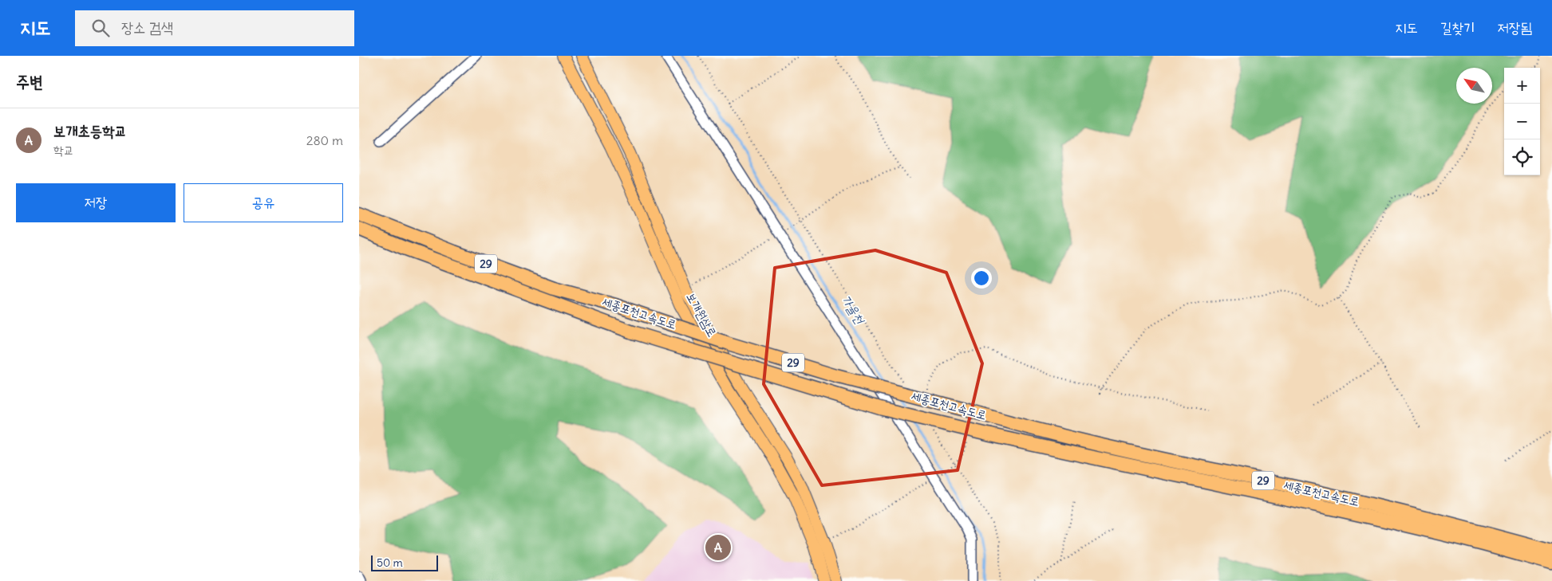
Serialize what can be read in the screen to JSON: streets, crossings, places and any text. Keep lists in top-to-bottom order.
{
  "streets": {
    "highway": ["29", "세종포천고속도로"],
    "main road": ["보개원삼로"]
  },
  "water": ["가율천"],
  "scale_bar": "50 m",
  "north": "top left",
  "page": {
    "header": "지도",
    "search": "장소 검색",
    "nav": ["지도", "길찾기", "저장됨"],
    "heading": "주변",
    "map_buttons": ["+", "−"],
    "list": [
      {
        "mark": "A",
        "name": "보개초등학교",
        "note": "학교",
        "value": "280 m"
      }
    ],
    "buttons": ["저장", "공유"],
    "pins": "A",
    "scale": "50 m"
  }
}
